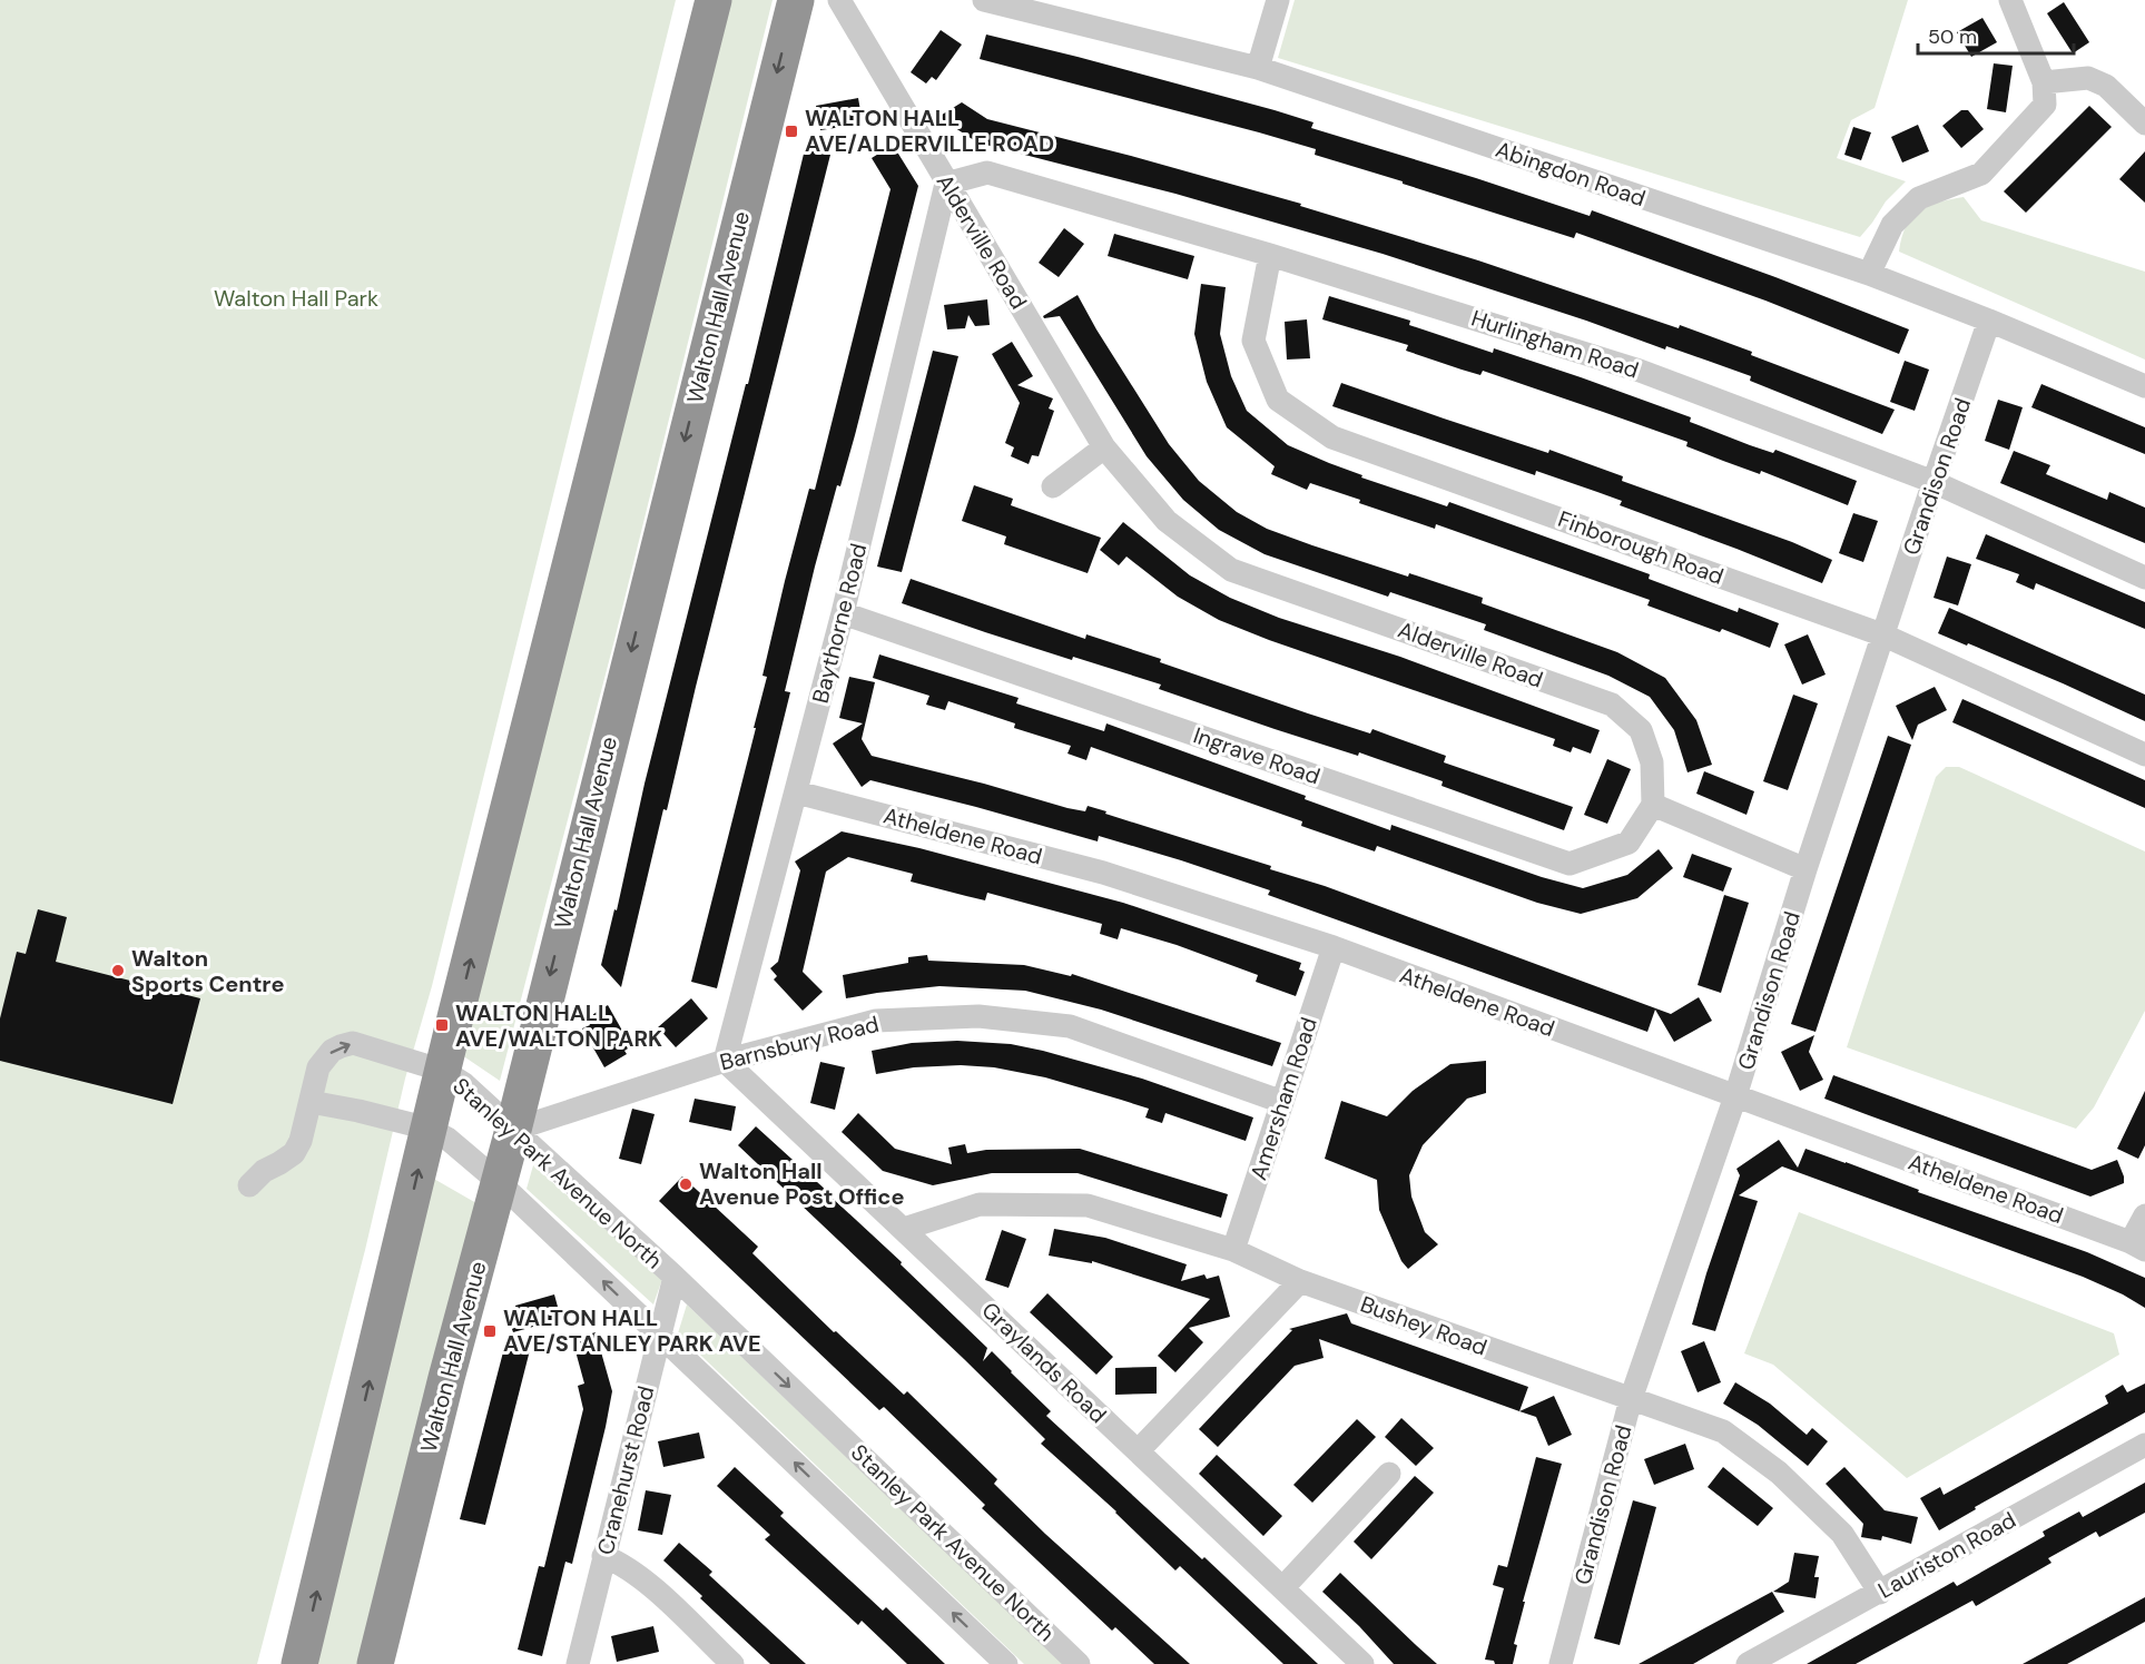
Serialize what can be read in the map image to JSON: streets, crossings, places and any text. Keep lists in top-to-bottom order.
{
  "streets": {
    "highway": ["Walton Hall Avenue"],
    "street": [
      "Abingdon Road",
      "Alderville Road",
      "Hurlingham Road",
      "Grandison Road",
      "Finborough Road",
      "Baythorne Road",
      "Ingrave Road",
      "Atheldene Road",
      "Barnsbury Road",
      "Amersham Road",
      "Stanley Park Avenue North",
      "Bushey Road",
      "Graylands Road",
      "Cranehurst Road",
      "Lauriston Road"
    ]
  },
  "crossings": [
    ["Abingdon Road", "Grandison Road"],
    ["Alderville Road", "Hurlingham Road"],
    ["Alderville Road", "Baythorne Road"],
    ["Alderville Road", "Ingrave Road"],
    ["Walton Hall Avenue", "Barnsbury Road"],
    ["Walton Hall Avenue", "Stanley Park Avenue North"],
    ["Hurlingham Road", "Grandison Road"],
    ["Hurlingham Road", "Finborough Road"],
    ["Hurlingham Road", "Baythorne Road"],
    ["Grandison Road", "Finborough Road"],
    ["Grandison Road", "Atheldene Road"],
    ["Grandison Road", "Bushey Road"],
    ["Baythorne Road", "Ingrave Road"],
    ["Baythorne Road", "Atheldene Road"],
    ["Baythorne Road", "Barnsbury Road"],
    ["Baythorne Road", "Graylands Road"],
    ["Atheldene Road", "Amersham Road"],
    ["Barnsbury Road", "Amersham Road"],
    ["Barnsbury Road", "Stanley Park Avenue North"],
    ["Barnsbury Road", "Graylands Road"],
    ["Amersham Road", "Bushey Road"],
    ["Stanley Park Avenue North", "Cranehurst Road"],
    ["Bushey Road", "Graylands Road"],
    ["Bushey Road", "Lauriston Road"]
  ],
  "parks": ["Walton Hall Park"],
  "places": {
    "transit": ["WALTON HALL AVE/ALDERVILLE ROAD", "WALTON HALL AVE/WALTON PARK", "WALTON HALL AVE/STANLEY PARK AVE"],
    "other": ["Walton Sports Centre", "Walton Hall Avenue Post Office"]
  },
  "scale_bar": "50 m"
}
